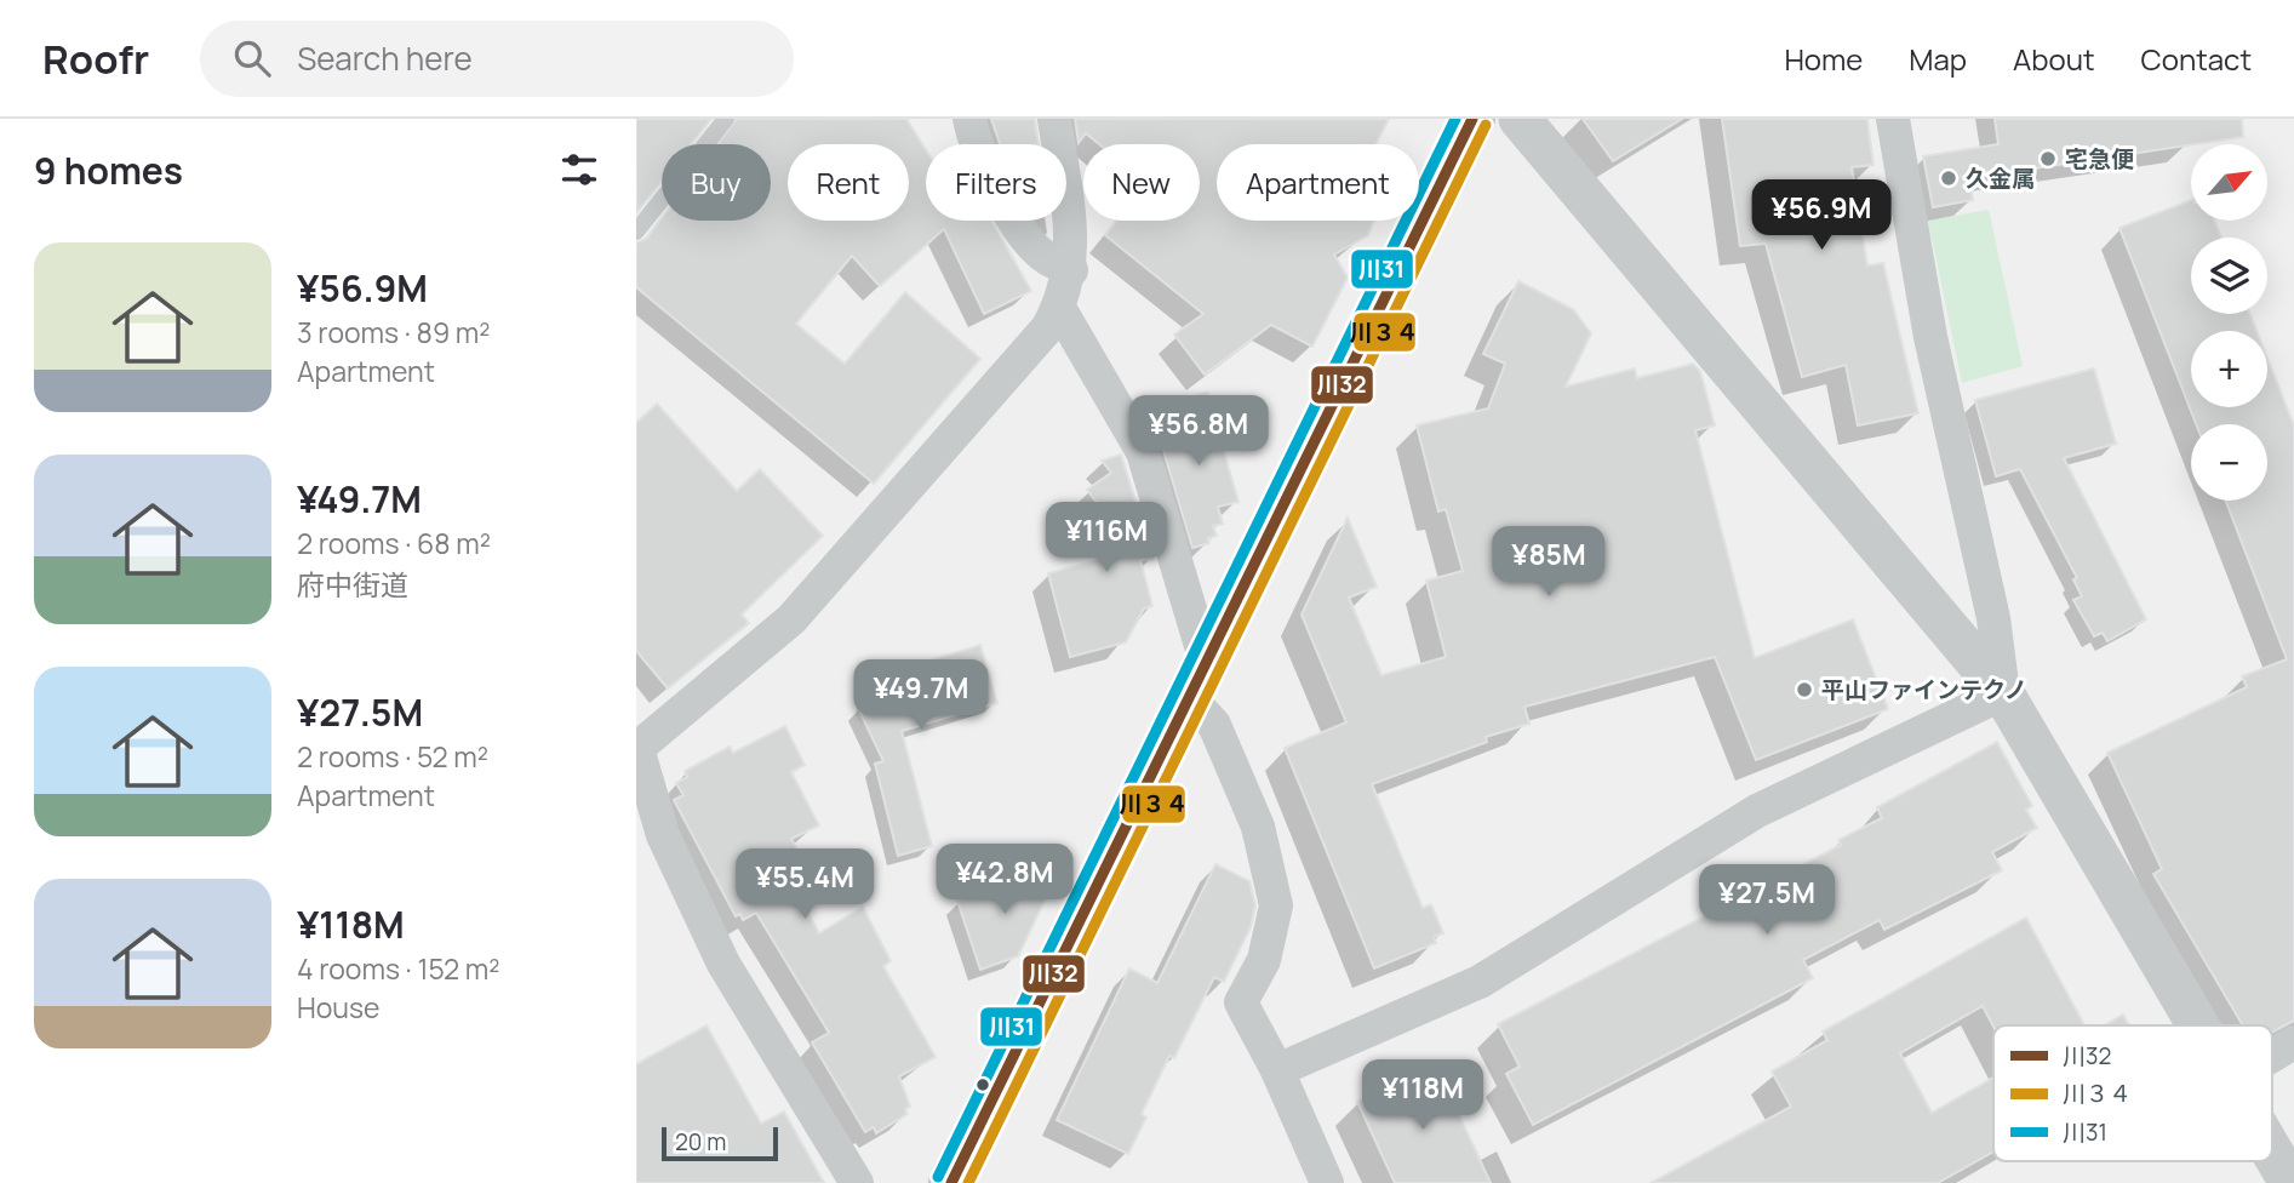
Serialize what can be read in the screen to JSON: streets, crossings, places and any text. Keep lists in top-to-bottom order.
{
  "places": ["宅急便", "久金属", "平山ファインテクノ"],
  "lines": ["transit line 川32", "transit line 川31", "transit line 川３４"],
  "legend": ["川32", "川３４", "川31"],
  "scale_bar": "20 m",
  "north": "top right",
  "page": {
    "header": "Roofr",
    "search": "Search here",
    "nav": [
      "Home",
      "Map",
      "About",
      "Contact"
    ],
    "heading": "9 homes",
    "map_buttons": ["+", "−"],
    "chip": [
      "Buy",
      "Rent",
      "Filters",
      "New",
      "Apartment"
    ],
    "price": [
      "¥56.9M",
      "¥56.8M",
      "¥116M",
      "¥85M",
      "¥49.7M",
      "¥42.8M",
      "¥55.4M",
      "¥27.5M",
      "¥118M"
    ],
    "list": [
      {
        "name": "¥56.9M",
        "note": "3 rooms · 89 m² · Apartment"
      },
      {
        "name": "¥49.7M",
        "note": "2 rooms · 68 m² · 府中街道"
      },
      {
        "name": "¥27.5M",
        "note": "2 rooms · 52 m² · Apartment"
      },
      {
        "name": "¥118M",
        "note": "4 rooms · 152 m² · House"
      }
    ],
    "scale": "20 m"
  }
}
